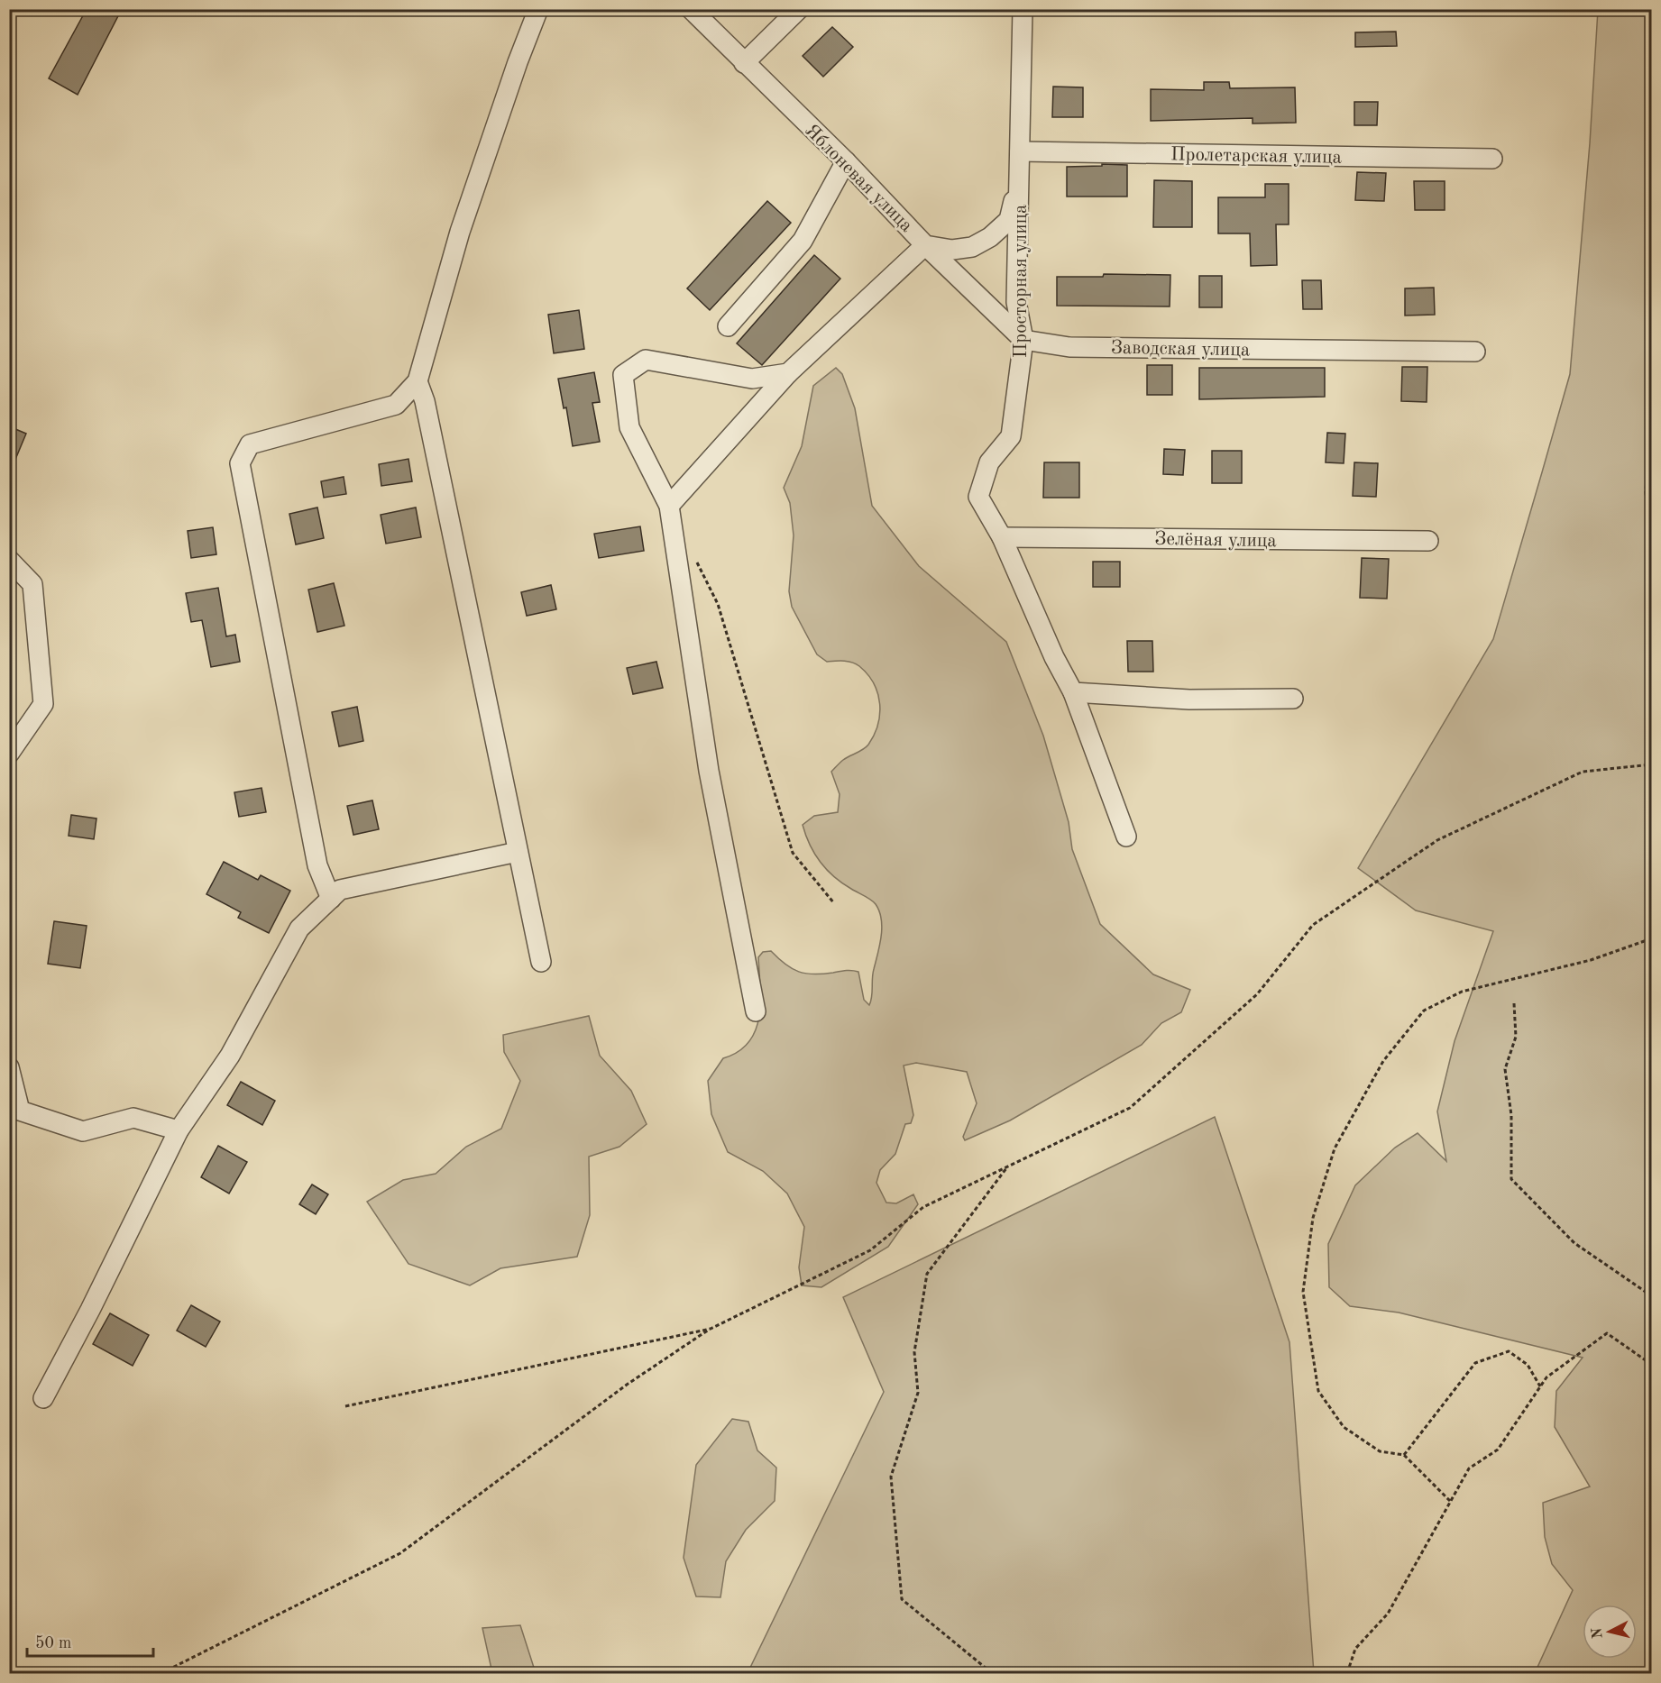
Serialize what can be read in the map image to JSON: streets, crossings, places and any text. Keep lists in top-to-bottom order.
{
  "streets": {
    "street": [
      "Пролетарская улица",
      "Яблоневая улица",
      "Просторная улица",
      "Заводская улица",
      "Зелёная улица"
    ]
  },
  "crossings": [
    ["Пролетарская улица", "Просторная улица"],
    ["Яблоневая улица", "Просторная улица"],
    ["Просторная улица", "Заводская улица"],
    ["Просторная улица", "Зелёная улица"]
  ],
  "scale_bar": "50 m",
  "north": "left"
}
